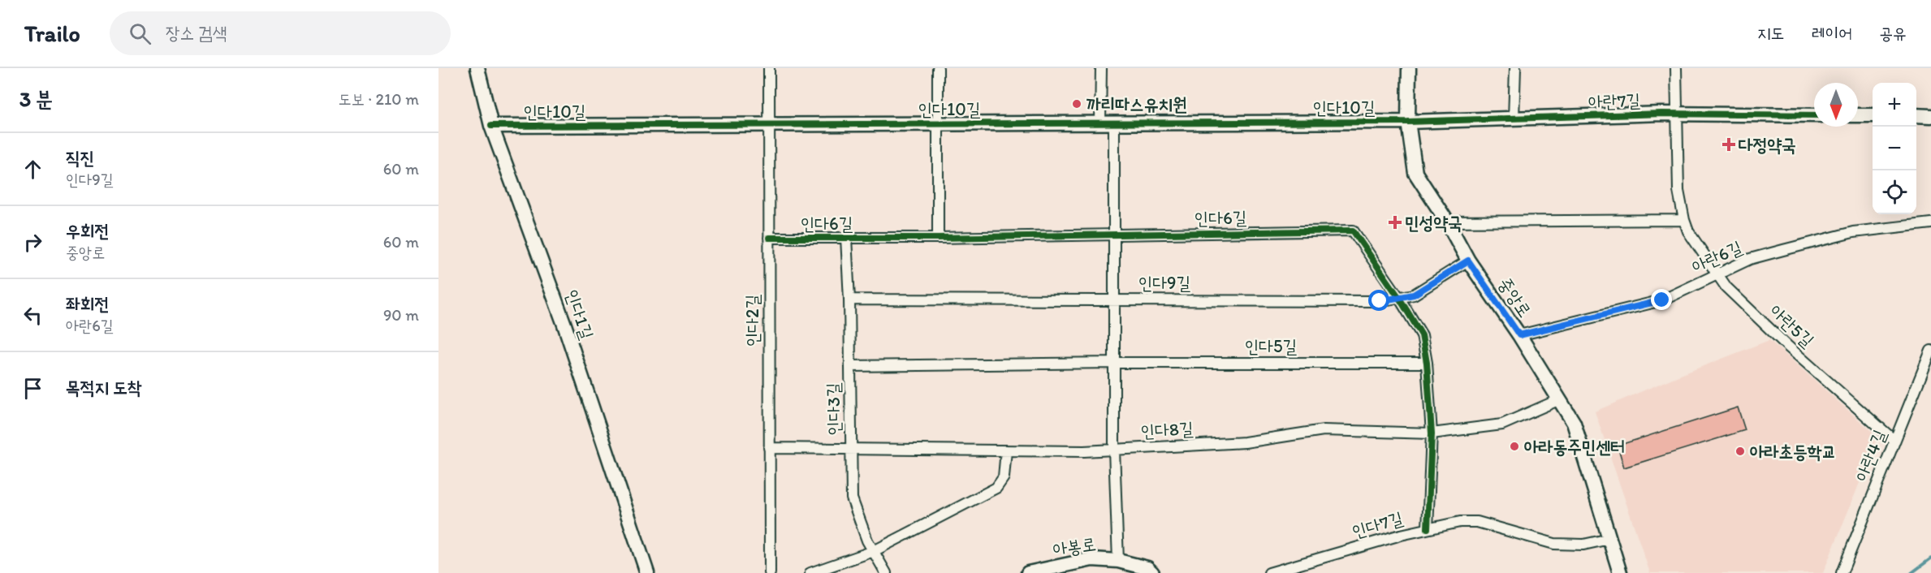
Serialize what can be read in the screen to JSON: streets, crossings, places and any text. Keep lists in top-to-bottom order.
{
  "streets": {
    "street": [
      "아란7길",
      "인다10길",
      "인다6길",
      "아란6길",
      "인다9길",
      "중앙로",
      "인다1길",
      "인다2길",
      "아란5길",
      "인다5길",
      "인다3길",
      "인다8길",
      "아란4길",
      "인다7길",
      "아봉로"
    ]
  },
  "crossings": [
    ["아란7길", "인다10길"],
    ["아란7길", "중앙로"],
    ["아란7길", "아란5길"],
    ["인다10길", "중앙로"],
    ["인다10길", "인다1길"],
    ["인다10길", "인다2길"],
    ["인다6길", "인다9길"],
    ["인다6길", "인다2길"],
    ["인다6길", "인다5길"],
    ["인다6길", "인다3길"],
    ["인다6길", "인다8길"],
    ["인다6길", "인다7길"],
    ["아란6길", "중앙로"],
    ["아란6길", "아란5길"],
    ["인다9길", "중앙로"],
    ["인다9길", "인다3길"],
    ["중앙로", "인다8길"],
    ["중앙로", "인다7길"],
    ["인다2길", "인다8길"],
    ["아란5길", "아란4길"],
    ["인다5길", "인다3길"],
    ["인다3길", "인다8길"]
  ],
  "places": {
    "other": ["까리따스유치원", "아라동주민센터", "아라초등학교"],
    "health": ["다정약국", "민성약국"]
  },
  "north": "bottom",
  "page": {
    "header": "Trailo",
    "search": "장소 검색",
    "nav": ["지도", "레이어", "공유"],
    "heading": ["3 분", "도보 · 210 m"],
    "map_buttons": ["+", "−"],
    "list": [
      ["직진", "인다9길", "60 m"],
      ["우회전", "중앙로", "60 m"],
      ["좌회전", "아란6길", "90 m"],
      "목적지 도착"
    ]
  }
}
